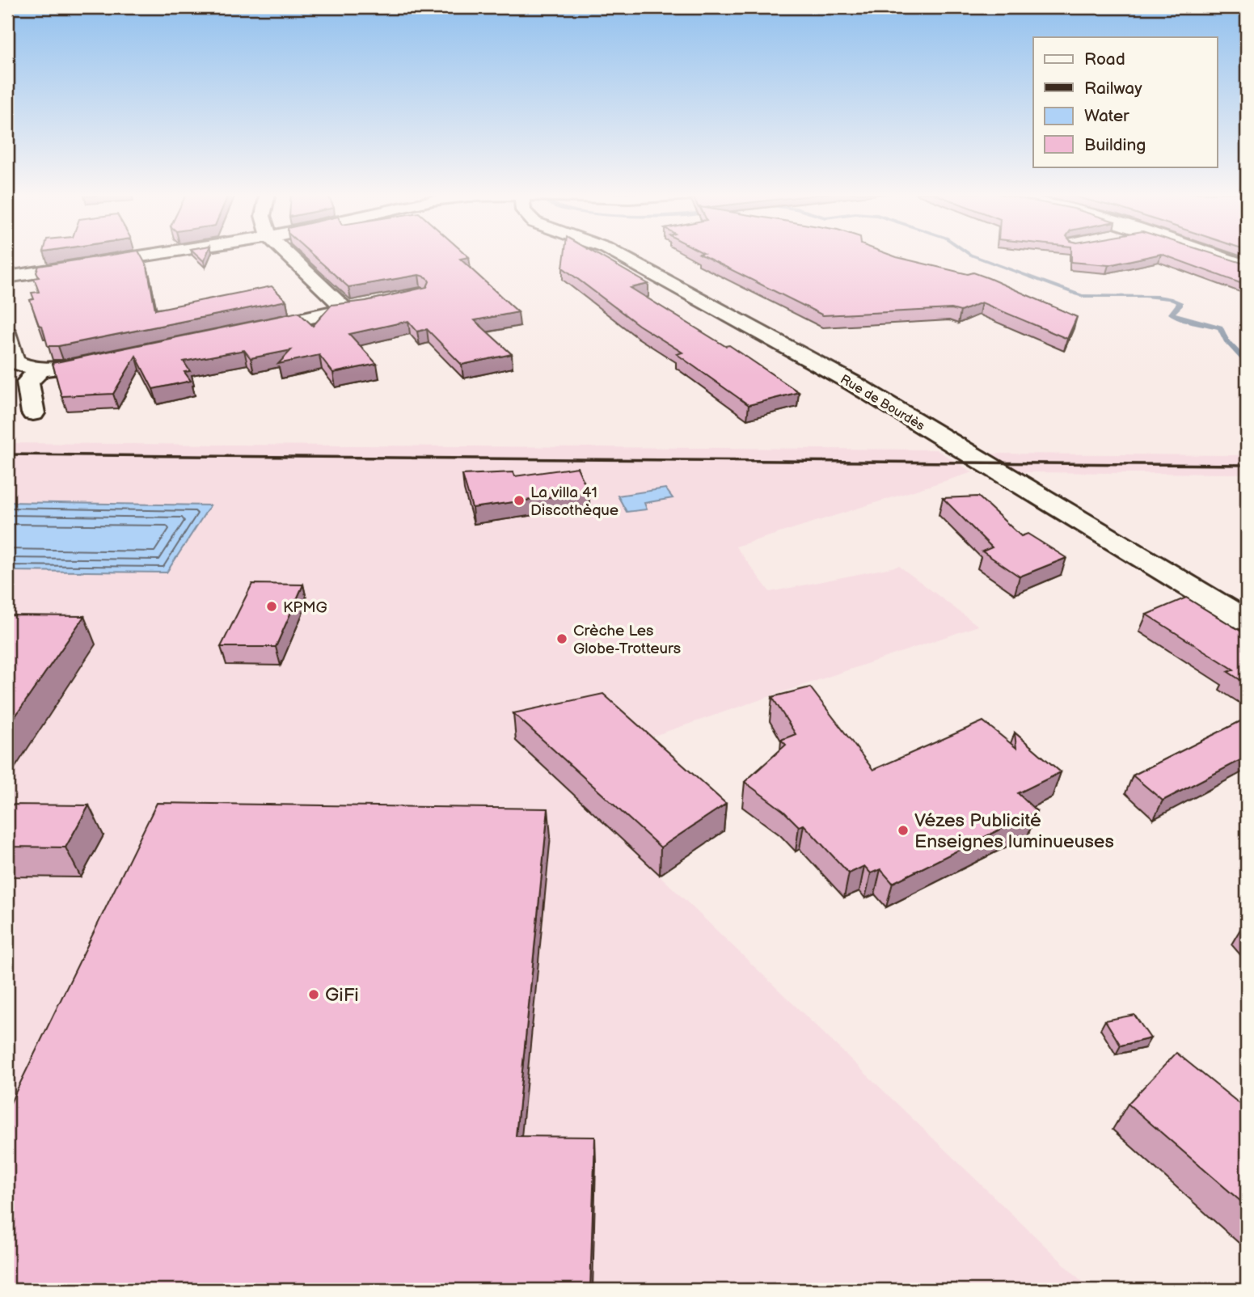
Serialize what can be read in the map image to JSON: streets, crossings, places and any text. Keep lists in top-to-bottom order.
{
  "streets": {
    "street": ["Rue de Bourdès"]
  },
  "places": [
    "La villa 41 Discothèque",
    "KPMG",
    "Crèche Les Globe-Trotteurs",
    "Vézes Publicité Enseignes luminueuses",
    "GiFi"
  ],
  "legend": [
    "Road",
    "Railway",
    "Water",
    "Building"
  ]
}
